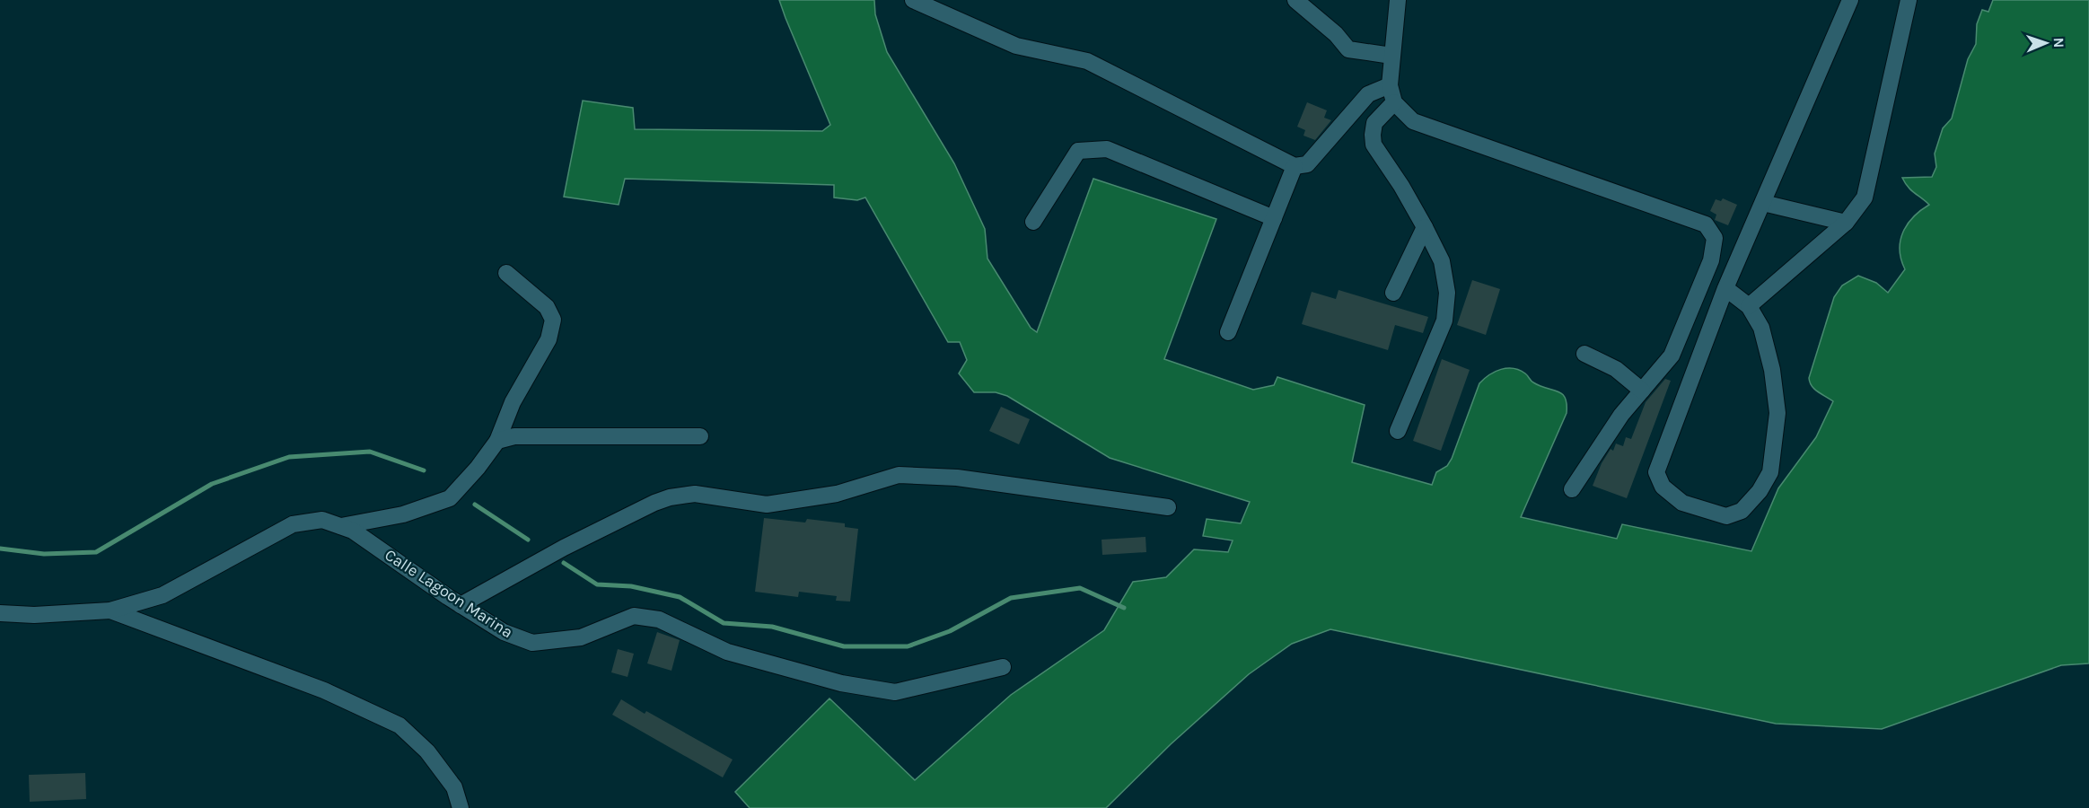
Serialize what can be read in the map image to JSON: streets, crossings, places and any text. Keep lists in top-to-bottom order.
{
  "streets": {
    "street": ["Calle Lagoon Marina"]
  },
  "north": "right"
}
